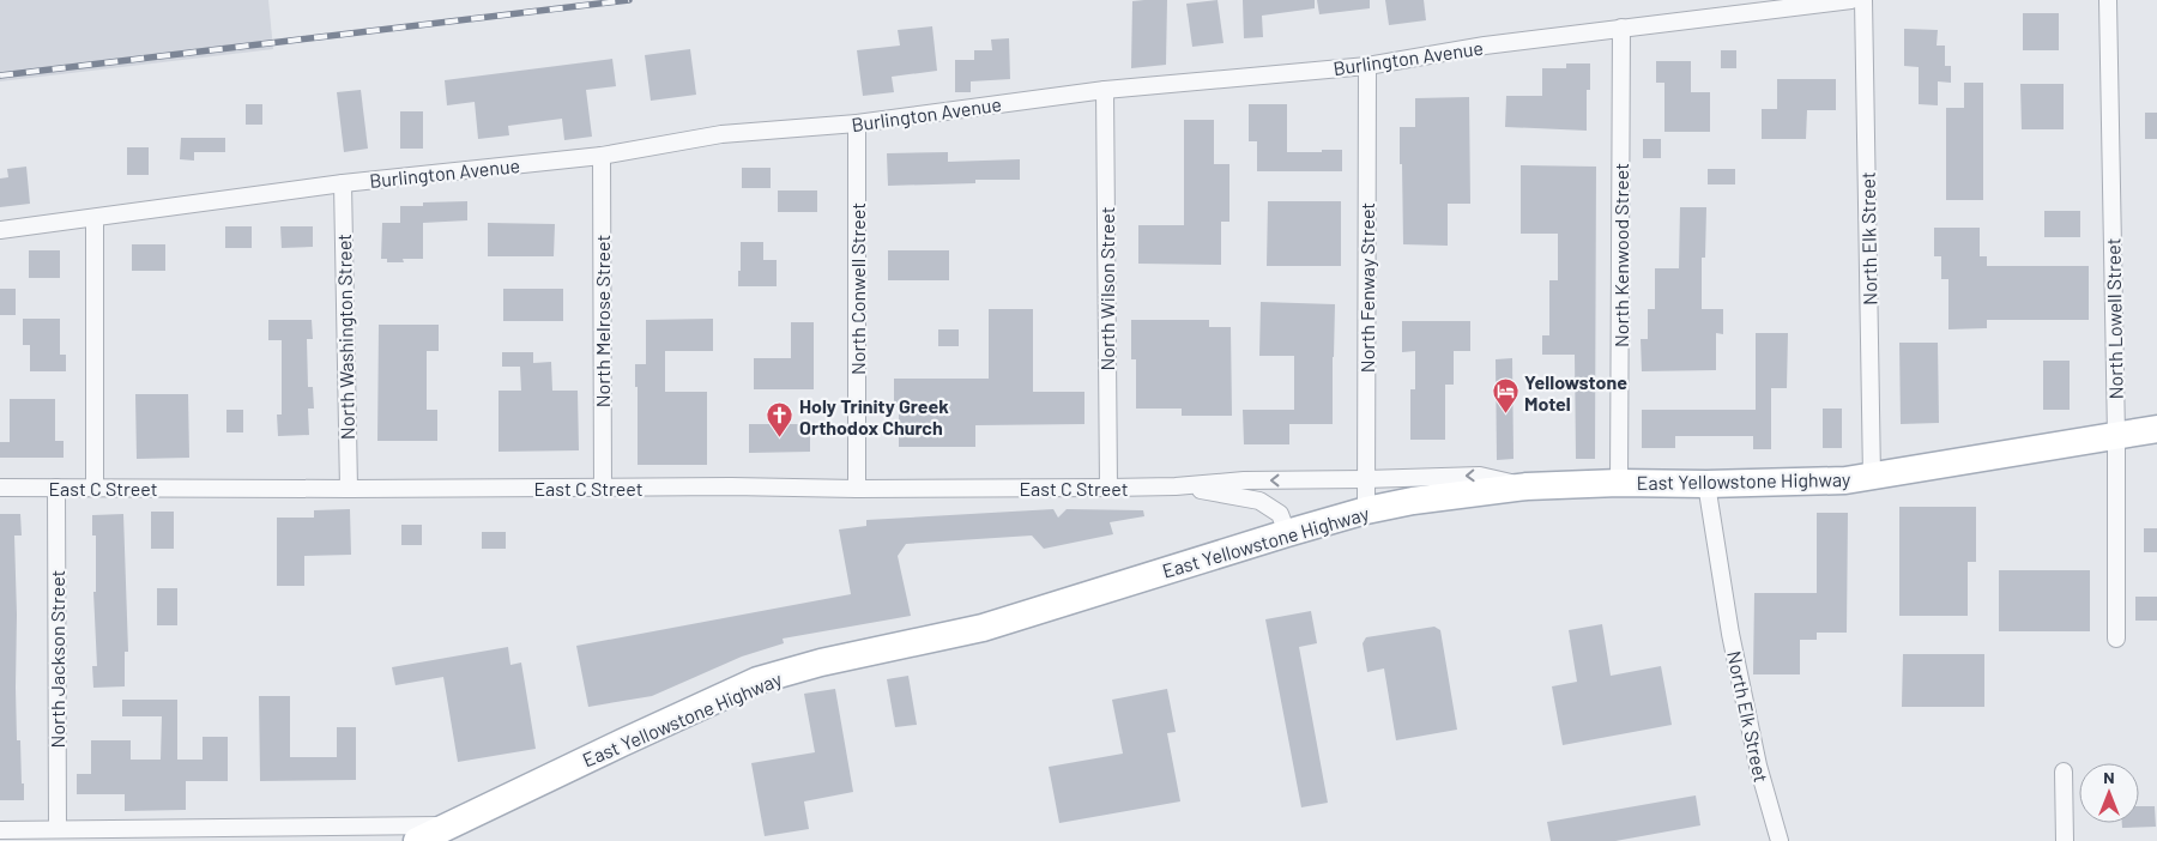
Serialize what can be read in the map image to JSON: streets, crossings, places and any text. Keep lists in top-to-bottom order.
{
  "streets": {
    "main road": ["East Yellowstone Highway"],
    "street": [
      "Burlington Avenue",
      "North Elk Street",
      "North Kenwood Street",
      "North Fenway Street",
      "North Conwell Street",
      "North Wilson Street",
      "North Lowell Street",
      "North Melrose Street",
      "North Washington Street",
      "East C Street",
      "North Jackson Street"
    ]
  },
  "crossings": [
    ["Burlington Avenue", "North Kenwood Street"],
    ["Burlington Avenue", "North Fenway Street"],
    ["Burlington Avenue", "North Conwell Street"],
    ["Burlington Avenue", "North Wilson Street"],
    ["Burlington Avenue", "North Melrose Street"],
    ["Burlington Avenue", "North Washington Street"],
    ["North Elk Street", "East Yellowstone Highway"],
    ["North Kenwood Street", "East Yellowstone Highway"],
    ["North Fenway Street", "East Yellowstone Highway"],
    ["North Fenway Street", "East C Street"],
    ["North Conwell Street", "East C Street"],
    ["North Wilson Street", "East C Street"],
    ["North Lowell Street", "East Yellowstone Highway"],
    ["North Melrose Street", "East C Street"],
    ["North Washington Street", "East C Street"],
    ["East Yellowstone Highway", "East C Street"],
    ["East C Street", "North Jackson Street"]
  ],
  "places": {
    "hotel": ["Yellowstone Motel"],
    "church": ["Holy Trinity Greek Orthodox Church"]
  },
  "north": "top"
}
